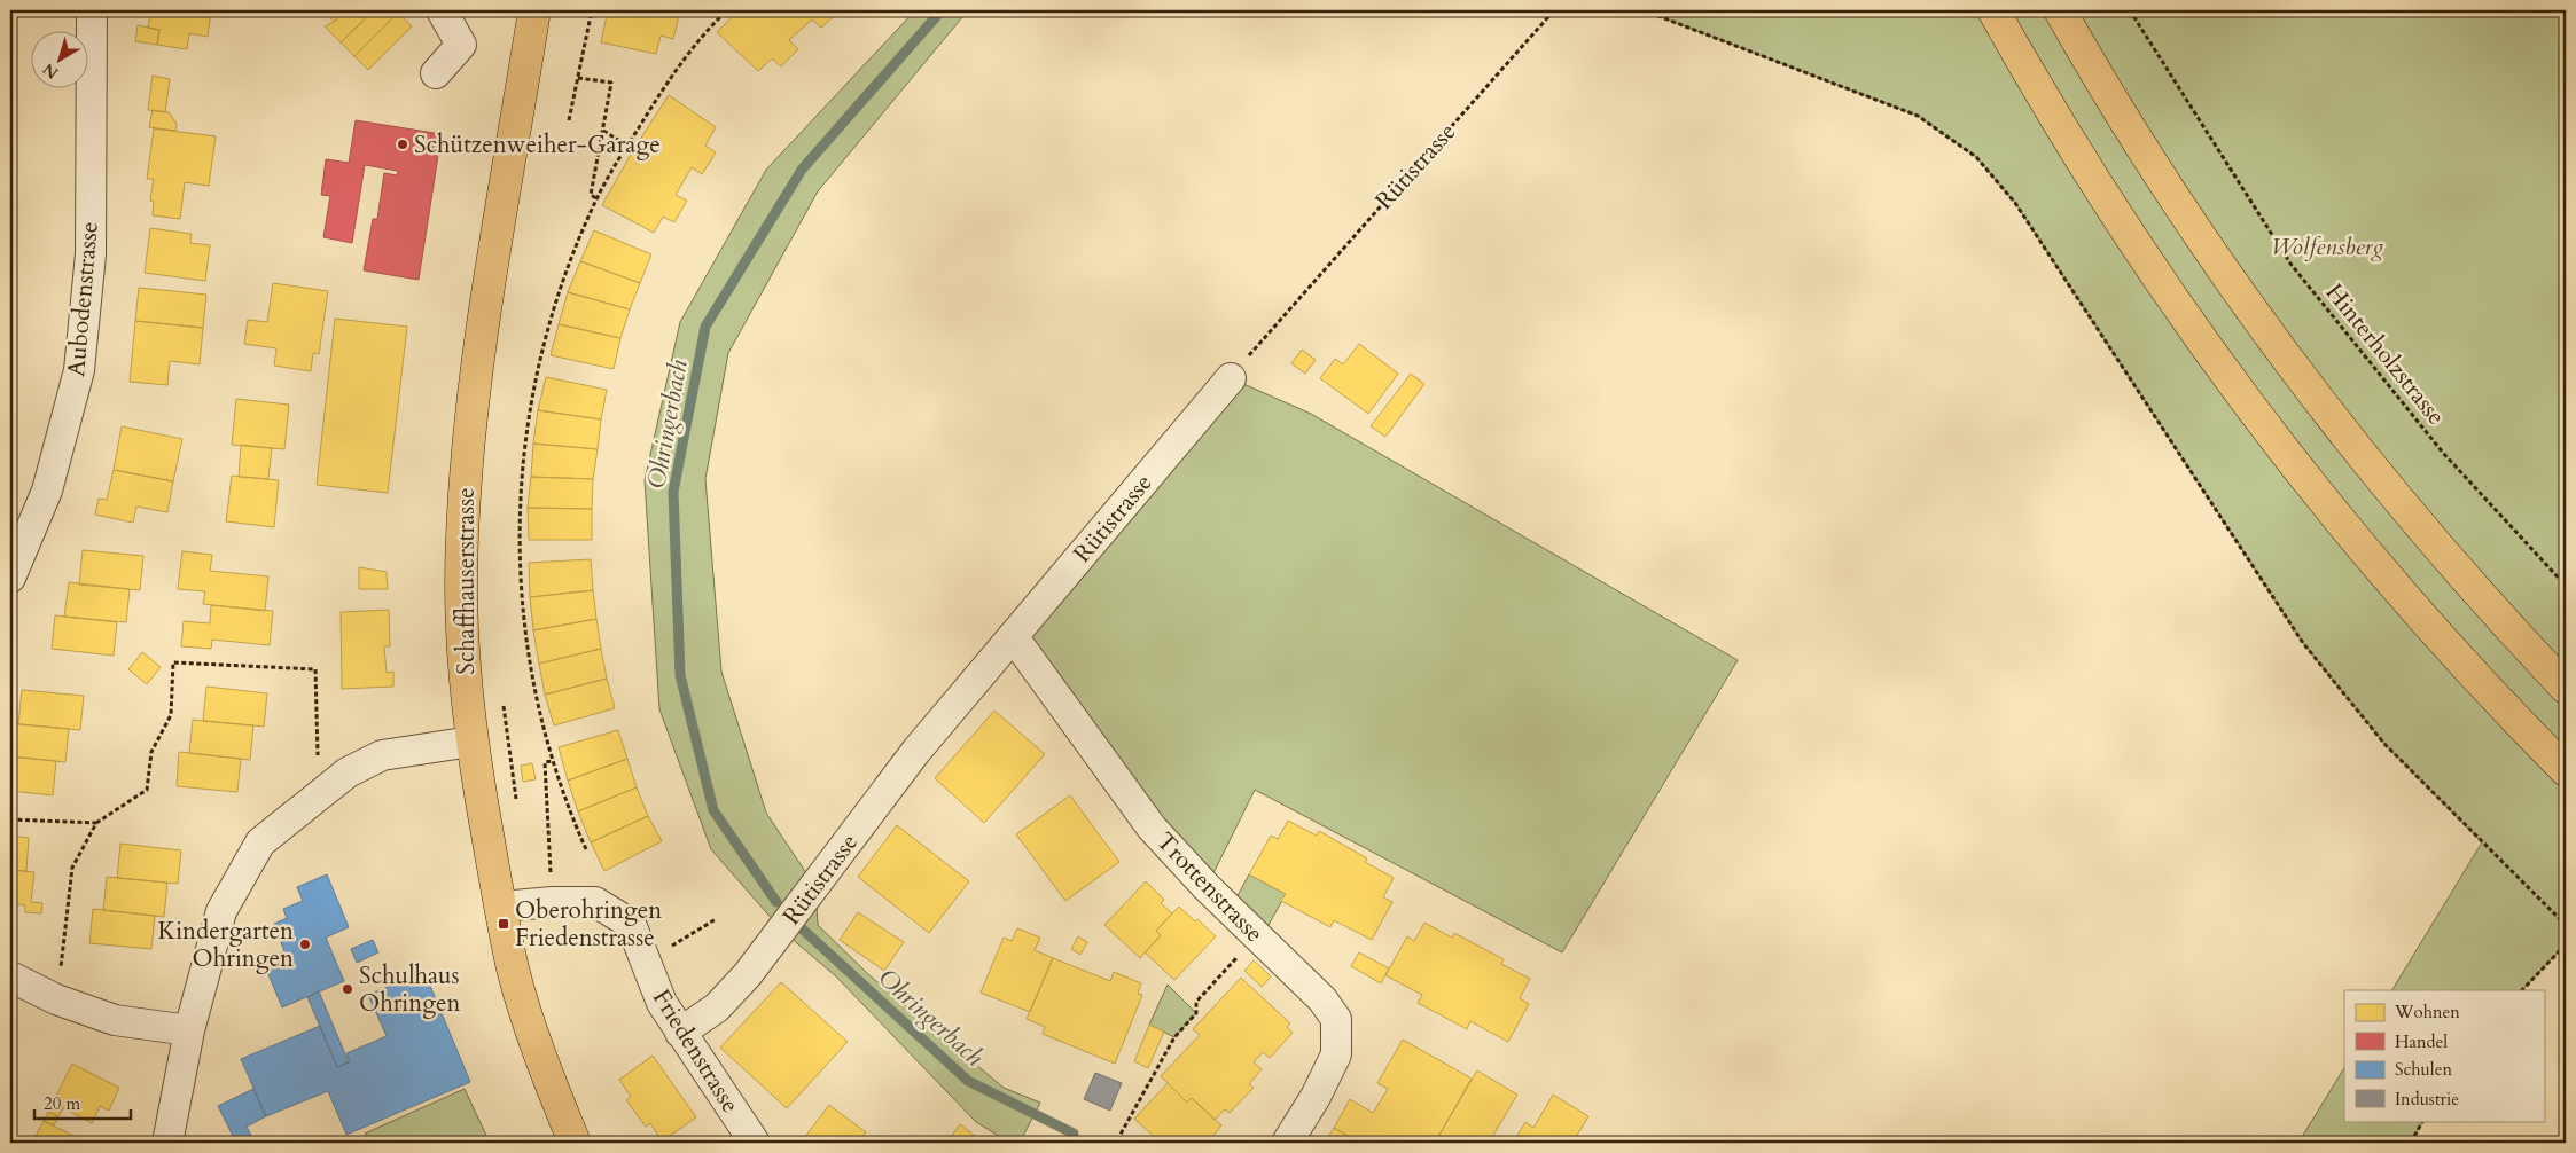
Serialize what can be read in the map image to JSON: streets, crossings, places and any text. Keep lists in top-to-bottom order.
{
  "streets": {
    "main road": ["Schaffhauserstrasse"],
    "street": [
      "Rütistrasse",
      "Aubodenstrasse",
      "Trottenstrasse",
      "Friedenstrasse"
    ],
    "path": ["Hinterholzstrasse"]
  },
  "crossings": [
    ["Rütistrasse", "Trottenstrasse"],
    ["Rütistrasse", "Friedenstrasse"],
    ["Schaffhauserstrasse", "Friedenstrasse"]
  ],
  "water": ["Ohringerbach"],
  "parks": ["Wolfensberg"],
  "places": {
    "other": ["Schützenweiher-Garage", "Kindergarten Ohringen", "Schulhaus Ohringen"],
    "transit": ["Oberohringen Friedenstrasse"]
  },
  "legend": [
    "Wohnen",
    "Handel",
    "Schulen",
    "Industrie"
  ],
  "scale_bar": "20 m",
  "north": "bottom left"
}
